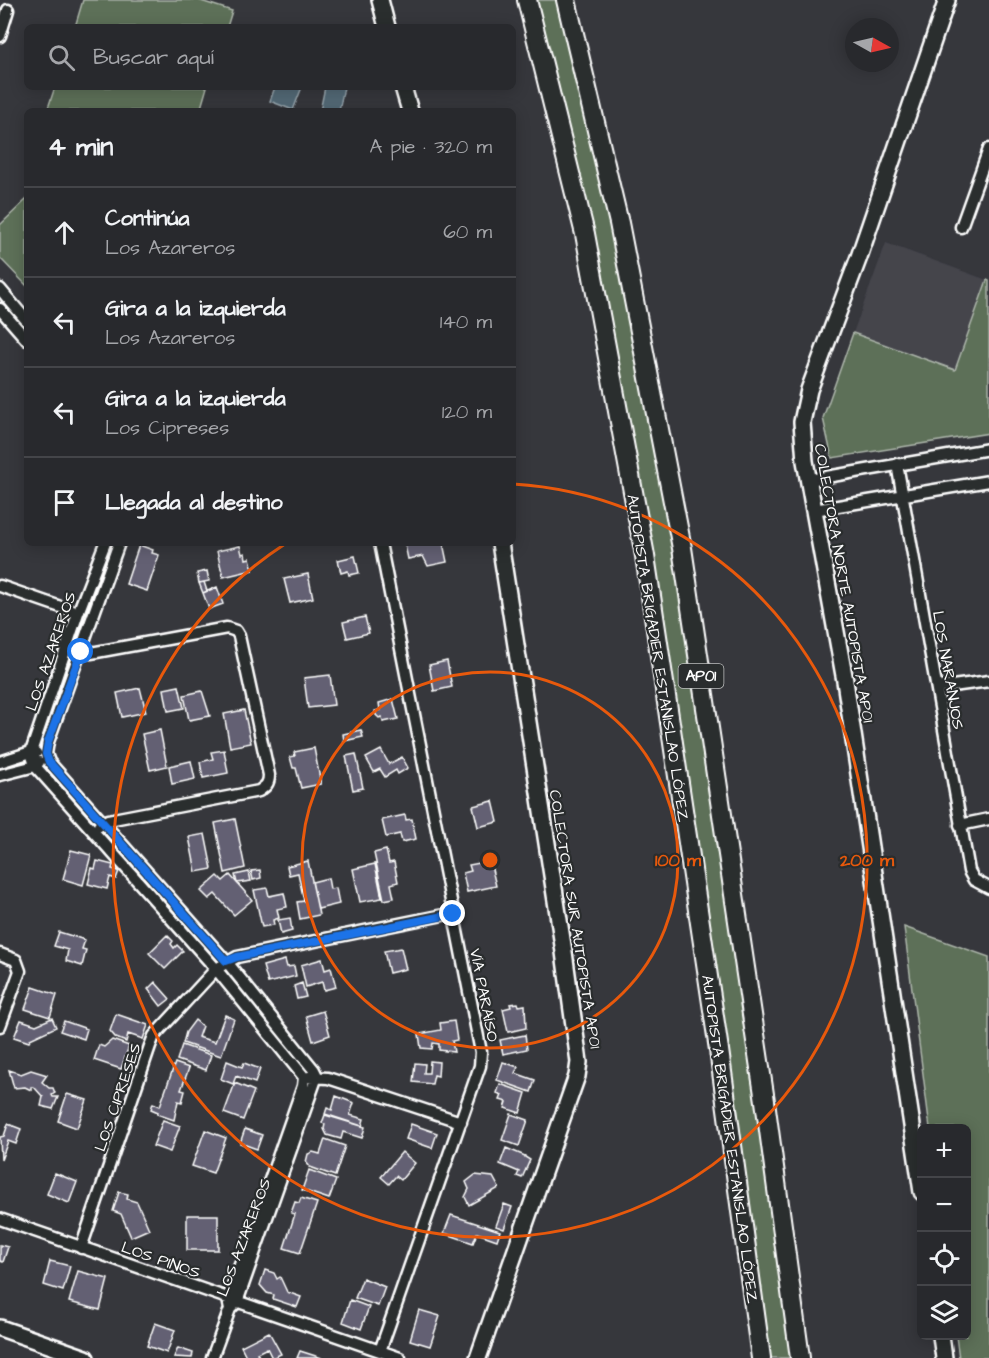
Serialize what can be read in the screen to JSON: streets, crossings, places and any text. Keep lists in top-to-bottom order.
{
  "streets": {
    "highway": ["AUTOPISTA BRIGADIER ESTANISLAO LÓPEZ", "AP01"],
    "main road": ["COLECTORA NORTE AUTOPISTA AP01", "COLECTORA SUR AUTOPISTA AP01"],
    "street": [
      "LOS AZAREROS",
      "LOS NARANJOS",
      "VÍA PARAÍSO",
      "LOS CIPRESES",
      "LOS PINOS"
    ]
  },
  "crossings": [
    ["LOS AZAREROS", "LOS PINOS"],
    ["VÍA PARAÍSO", "LOS CIPRESES"],
    ["VÍA PARAÍSO", "LOS PINOS"],
    ["LOS CIPRESES", "LOS PINOS"]
  ],
  "north": "right",
  "page": {
    "search": "Buscar aquí",
    "heading": ["4 min", "A pie · 320 m"],
    "list": [
      ["Continúa", "Los Azareros", "60 m"],
      ["Gira a la izquierda", "Los Azareros", "140 m"],
      ["Gira a la izquierda", "Los Cipreses", "120 m"],
      "Llegada al destino"
    ],
    "map_buttons": ["+", "−"]
  },
  "rings": ["100 m", "200 m"]
}
